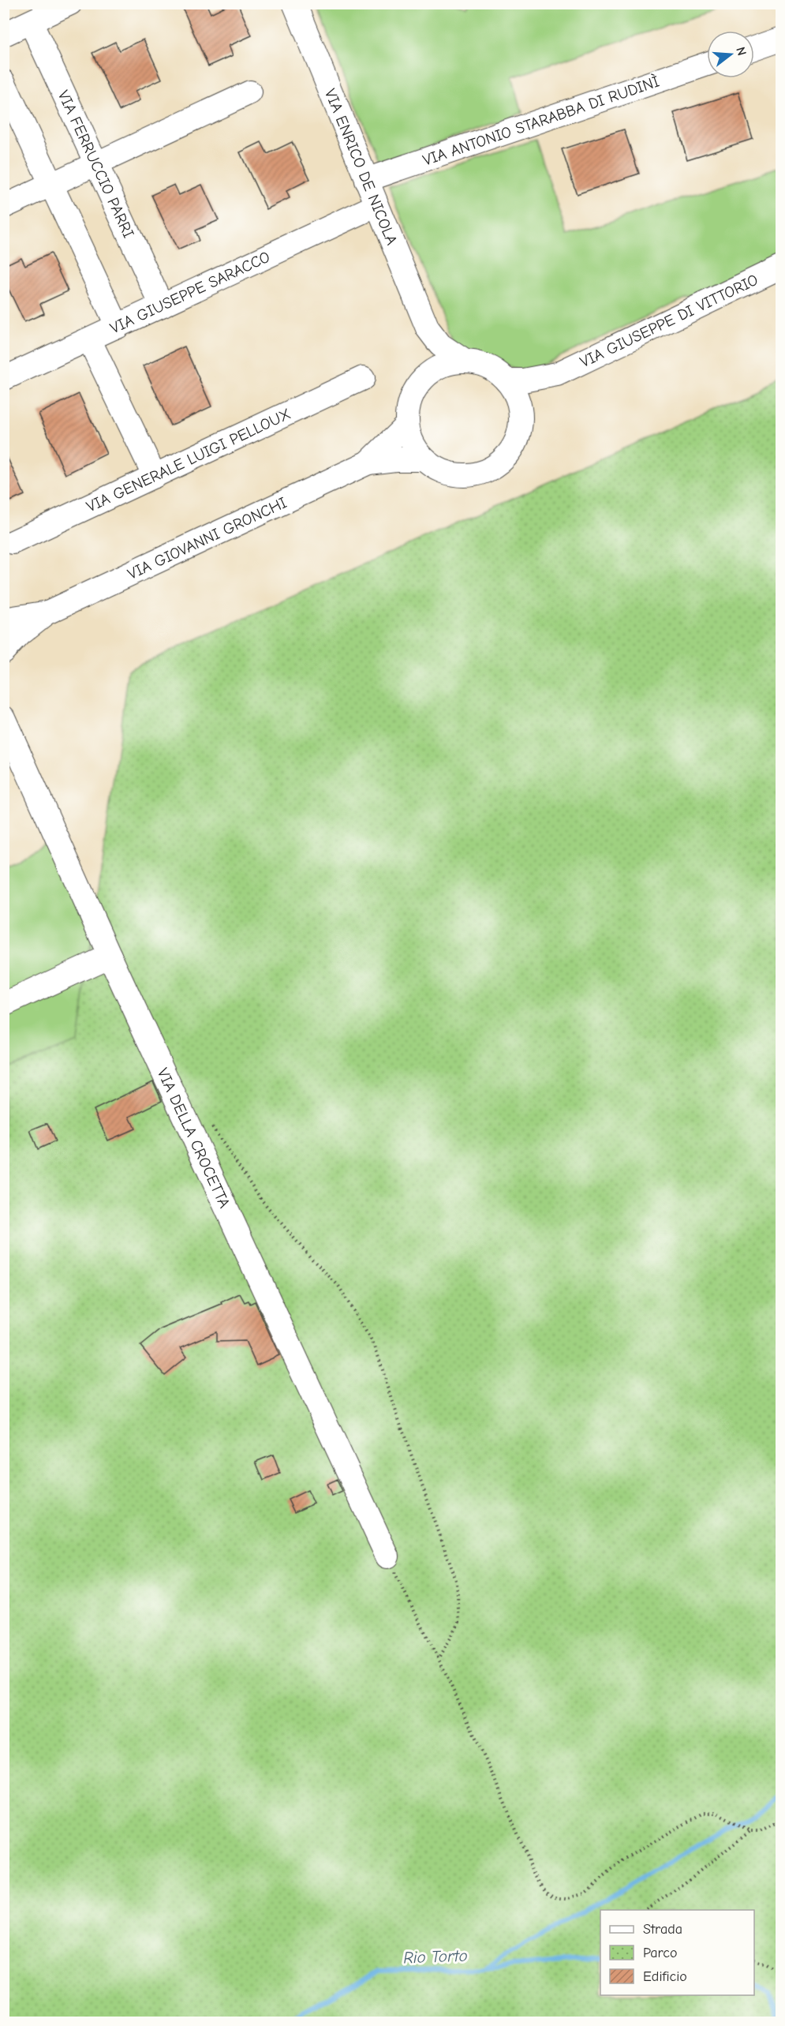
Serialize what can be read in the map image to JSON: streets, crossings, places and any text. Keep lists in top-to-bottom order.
{
  "streets": {
    "street": [
      "VIA ANTONIO STARABBA DI RUDINÌ",
      "VIA FERRUCCIO PARRI",
      "VIA ENRICO DE NICOLA",
      "VIA GIUSEPPE SARACCO",
      "VIA GIUSEPPE DI VITTORIO",
      "VIA GENERALE LUIGI PELLOUX",
      "VIA GIOVANNI GRONCHI",
      "VIA DELLA CROCETTA"
    ]
  },
  "crossings": [
    ["VIA ANTONIO STARABBA DI RUDINÌ", "VIA ENRICO DE NICOLA"],
    ["VIA FERRUCCIO PARRI", "VIA GIUSEPPE SARACCO"],
    ["VIA ENRICO DE NICOLA", "VIA GIUSEPPE SARACCO"],
    ["VIA ENRICO DE NICOLA", "VIA GIUSEPPE DI VITTORIO"],
    ["VIA ENRICO DE NICOLA", "VIA GIOVANNI GRONCHI"],
    ["VIA GIUSEPPE DI VITTORIO", "VIA GIOVANNI GRONCHI"]
  ],
  "water": ["Rio Torto"],
  "legend": ["Strada", "Parco", "Edificio"],
  "north": "right"
}
